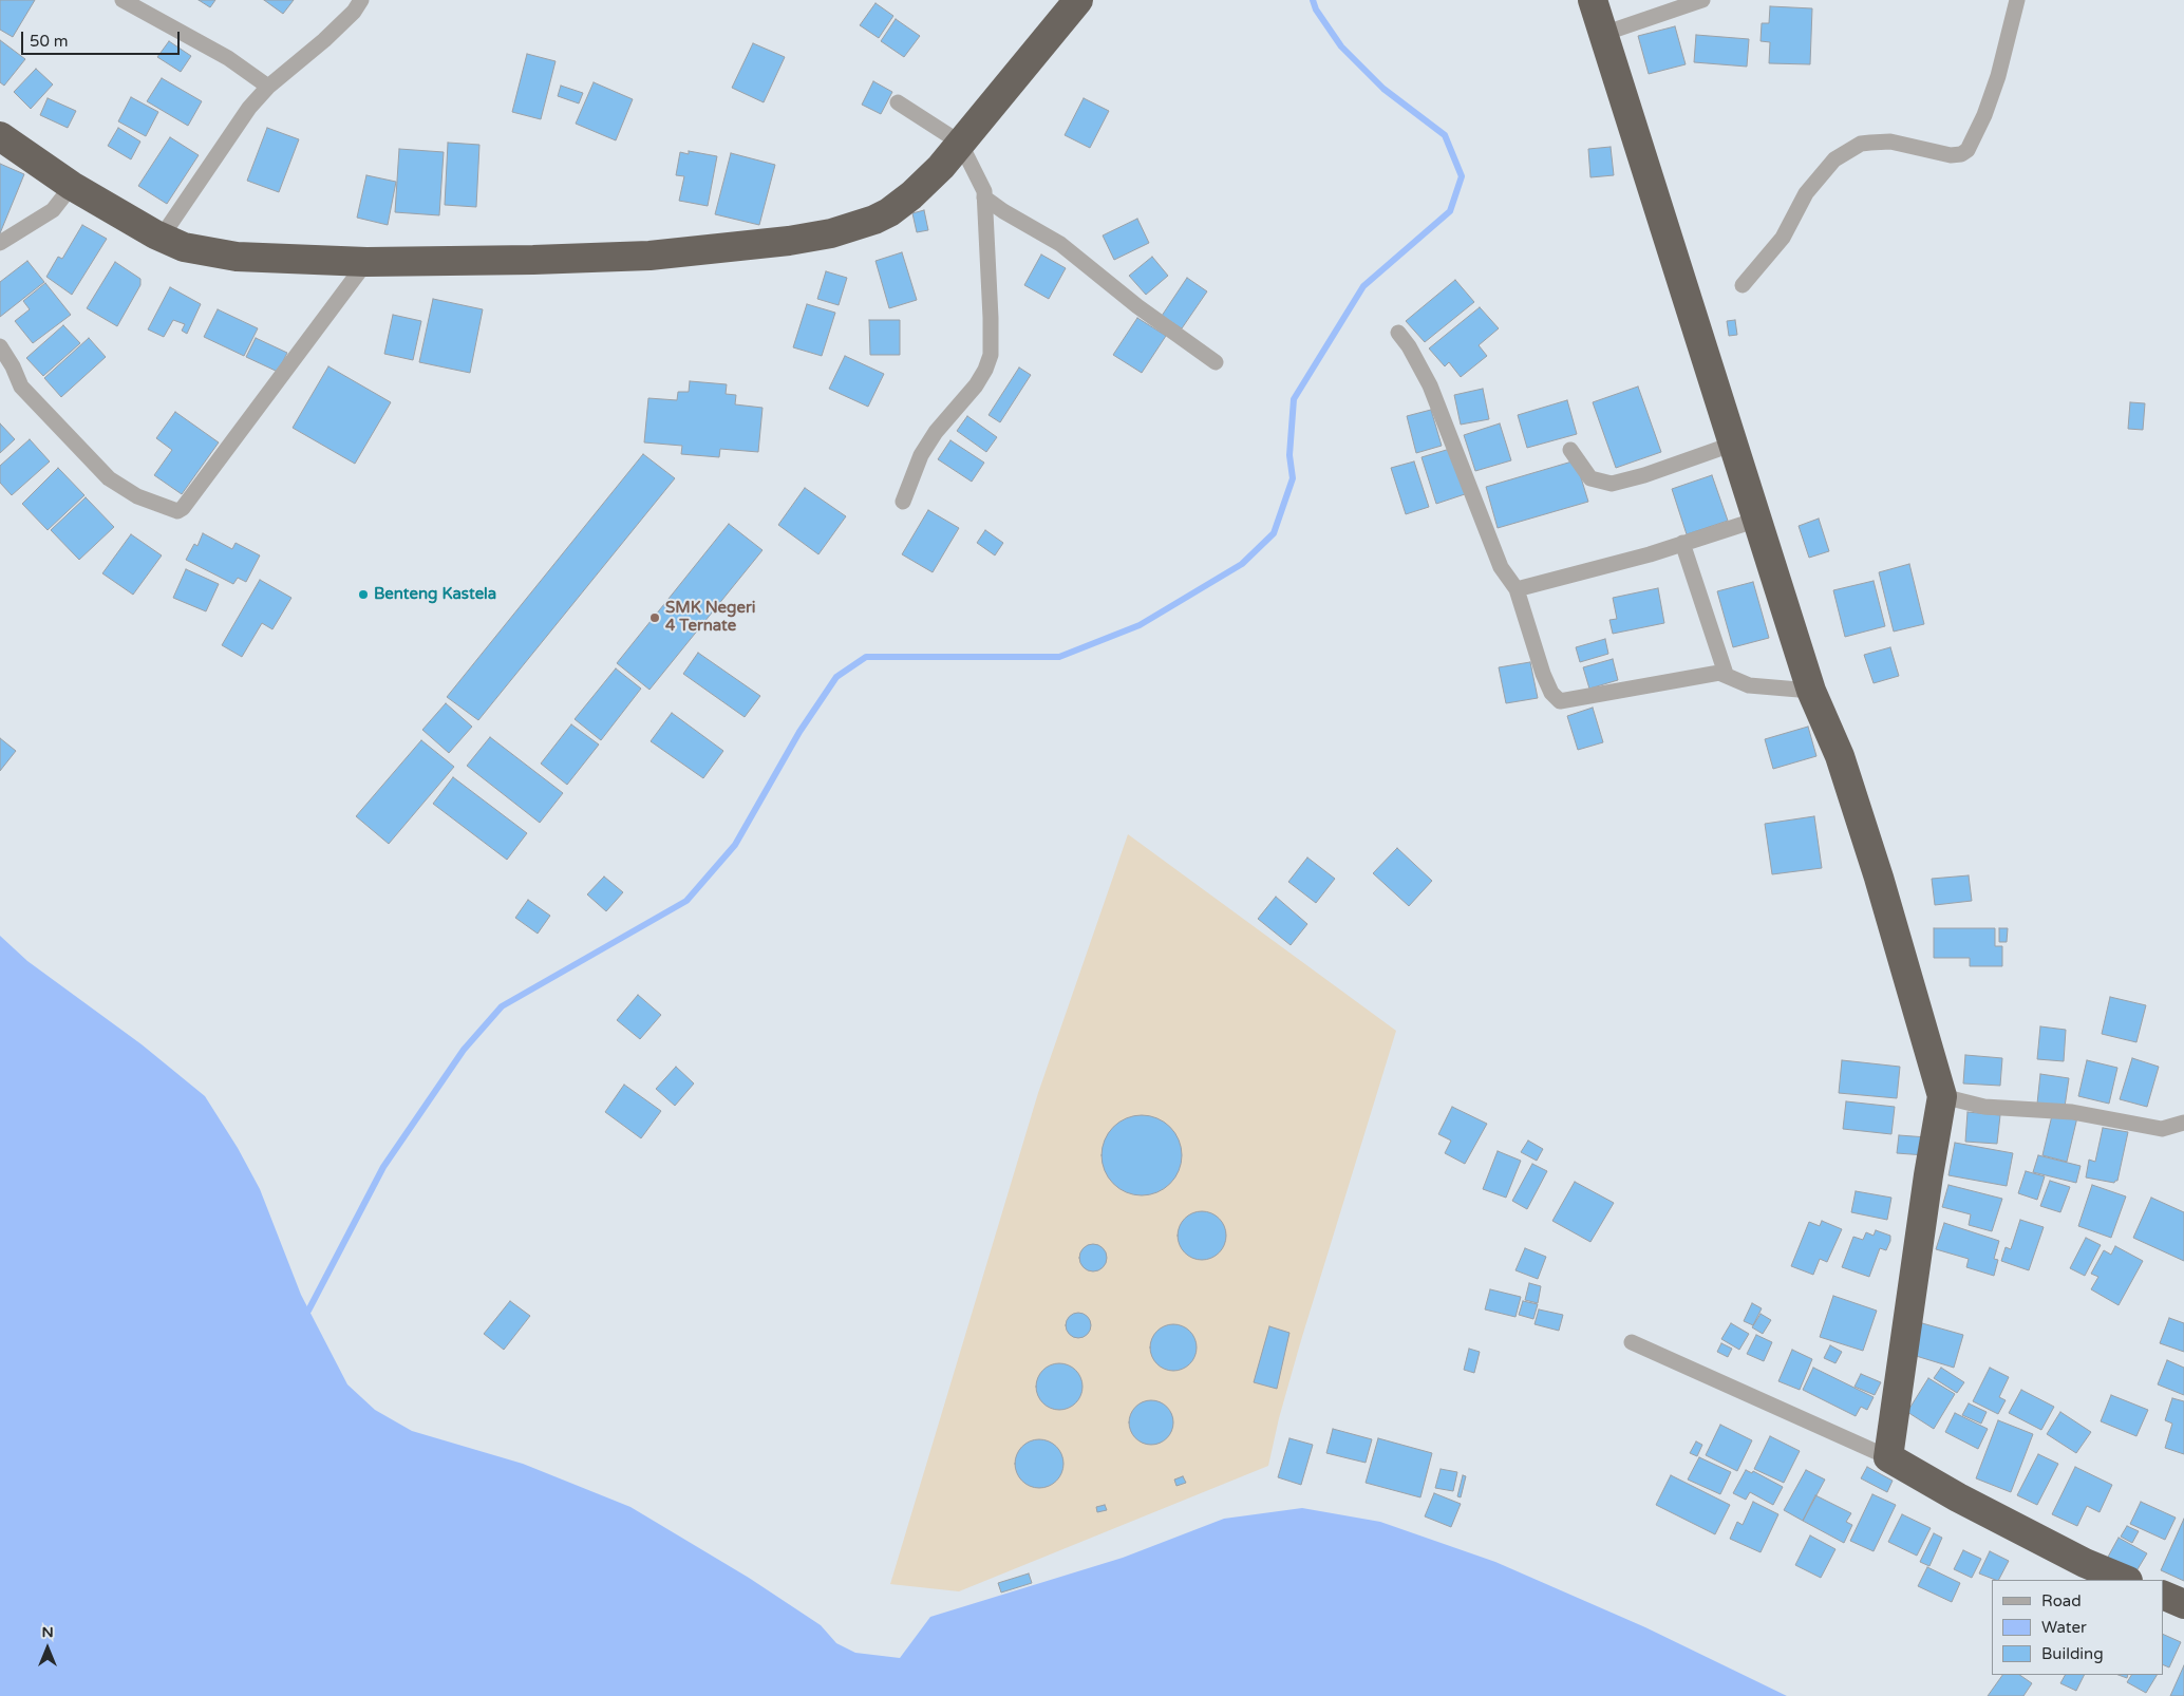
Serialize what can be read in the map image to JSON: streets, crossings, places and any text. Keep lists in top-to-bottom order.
{
  "places": ["Benteng Kastela", "SMK Negeri 4 Ternate"],
  "legend": ["Road", "Water", "Building"],
  "scale_bar": "50 m",
  "north": "top"
}
